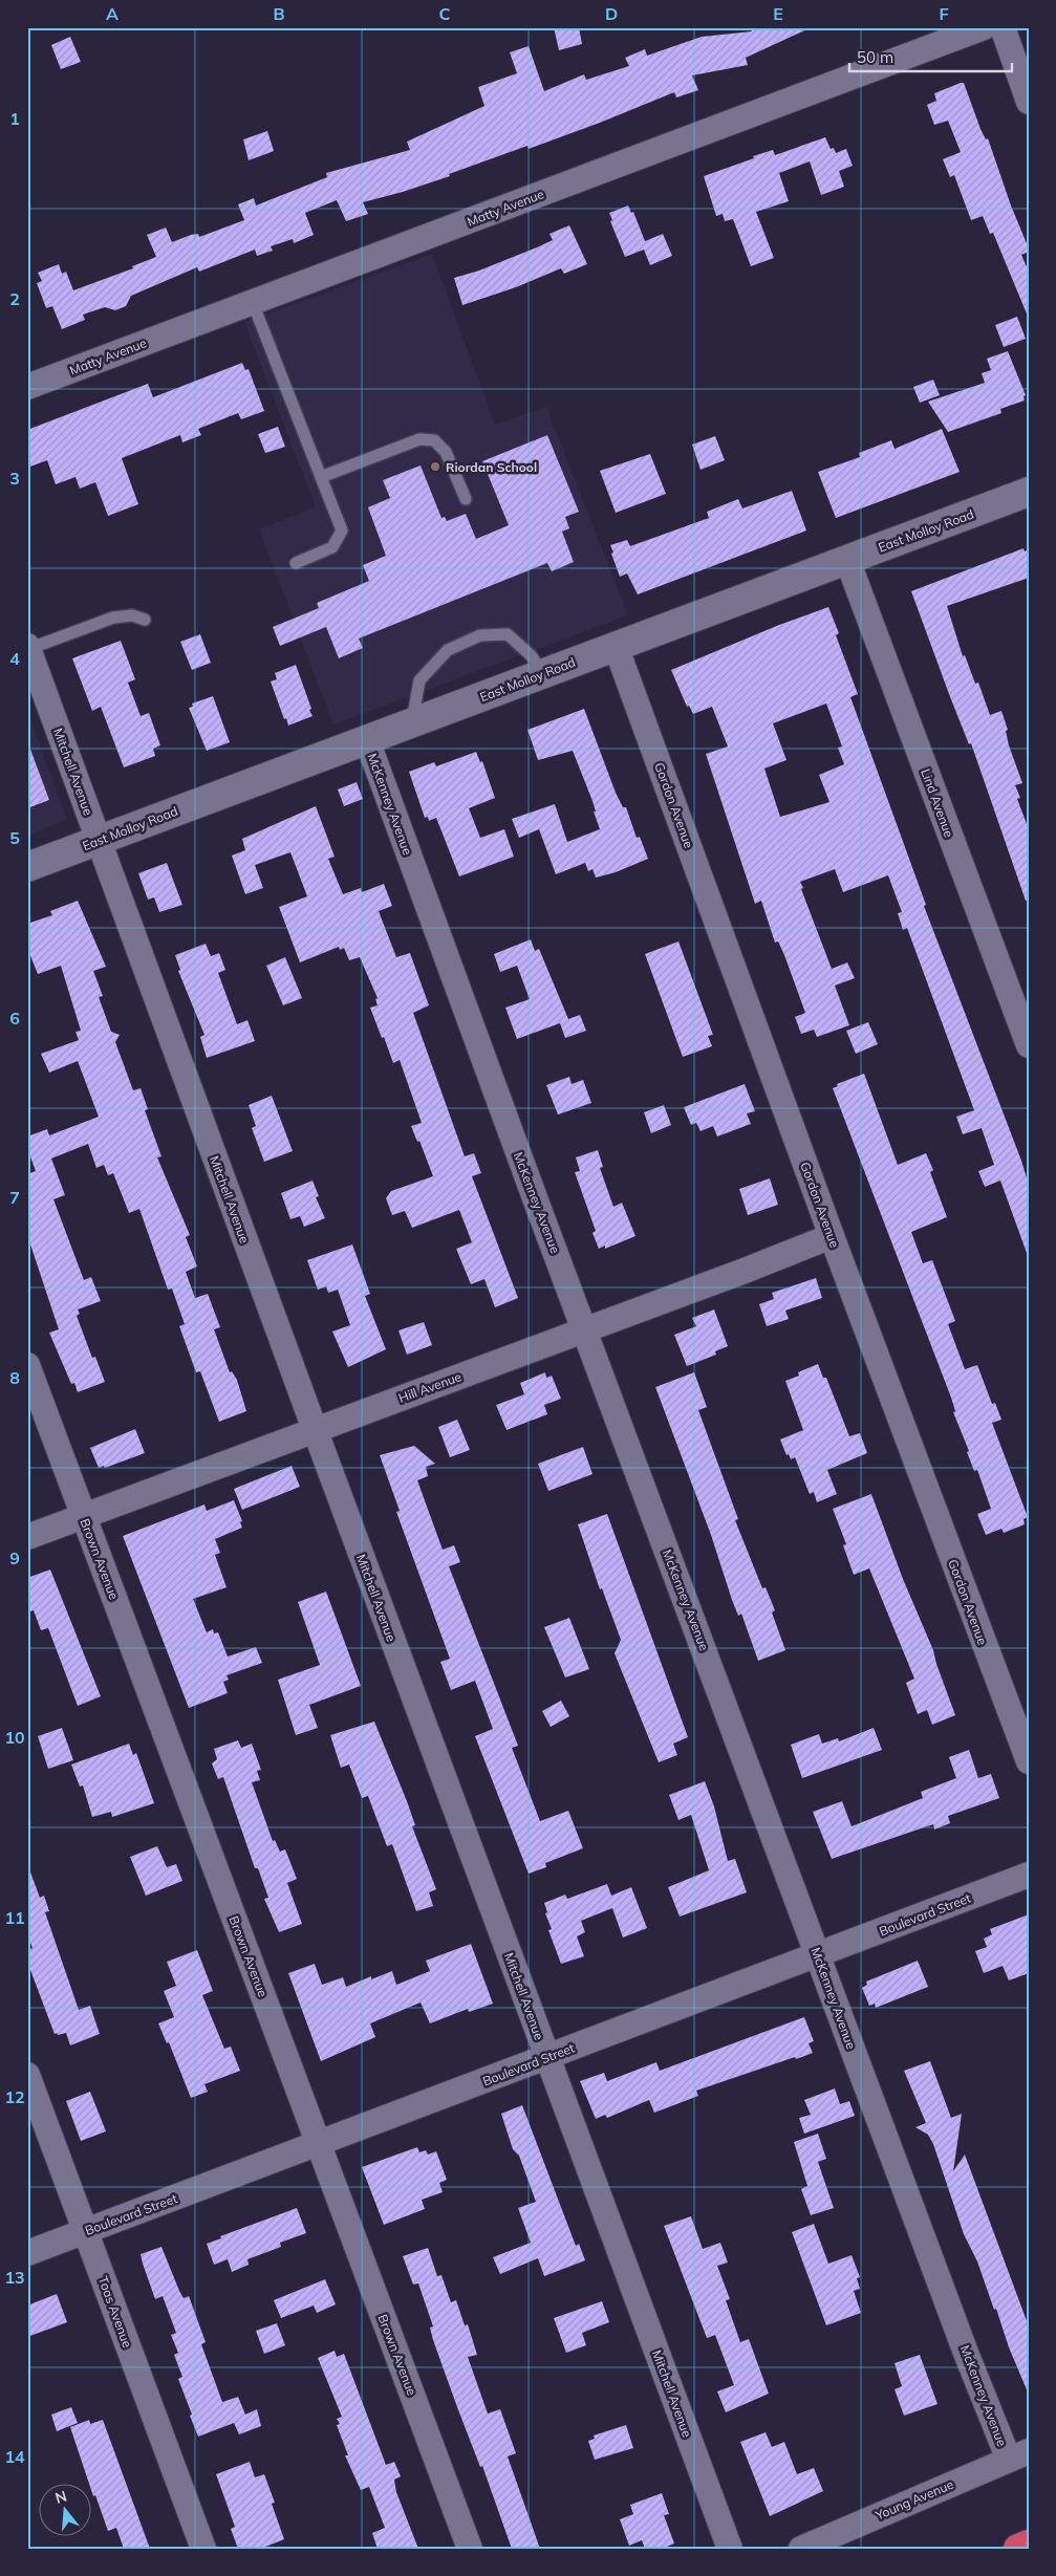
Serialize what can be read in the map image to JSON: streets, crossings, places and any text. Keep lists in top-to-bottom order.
{
  "streets": {
    "street": [
      "Matty Avenue",
      "East Molloy Road",
      "Mitchell Avenue",
      "Lind Avenue",
      "McKenney Avenue",
      "Gordon Avenue",
      "Hill Avenue",
      "Brown Avenue",
      "Boulevard Street",
      "Toas Avenue",
      "Young Avenue"
    ]
  },
  "crossings": [
    ["East Molloy Road", "Mitchell Avenue"],
    ["East Molloy Road", "Lind Avenue"],
    ["East Molloy Road", "McKenney Avenue"],
    ["East Molloy Road", "Gordon Avenue"],
    ["Mitchell Avenue", "Hill Avenue"],
    ["Mitchell Avenue", "Boulevard Street"],
    ["McKenney Avenue", "Hill Avenue"],
    ["McKenney Avenue", "Boulevard Street"],
    ["McKenney Avenue", "Young Avenue"],
    ["Gordon Avenue", "Hill Avenue"],
    ["Hill Avenue", "Brown Avenue"],
    ["Brown Avenue", "Boulevard Street"],
    ["Boulevard Street", "Toas Avenue"]
  ],
  "places": ["Riordan School"],
  "scale_bar": "50 m",
  "north": "top",
  "grid": {
    "columns": [
      "A",
      "B",
      "C",
      "D",
      "E",
      "F"
    ],
    "rows": [
      "1",
      "2",
      "3",
      "4",
      "5",
      "6",
      "7",
      "8",
      "9",
      "10",
      "11",
      "12",
      "13",
      "14"
    ]
  }
}
